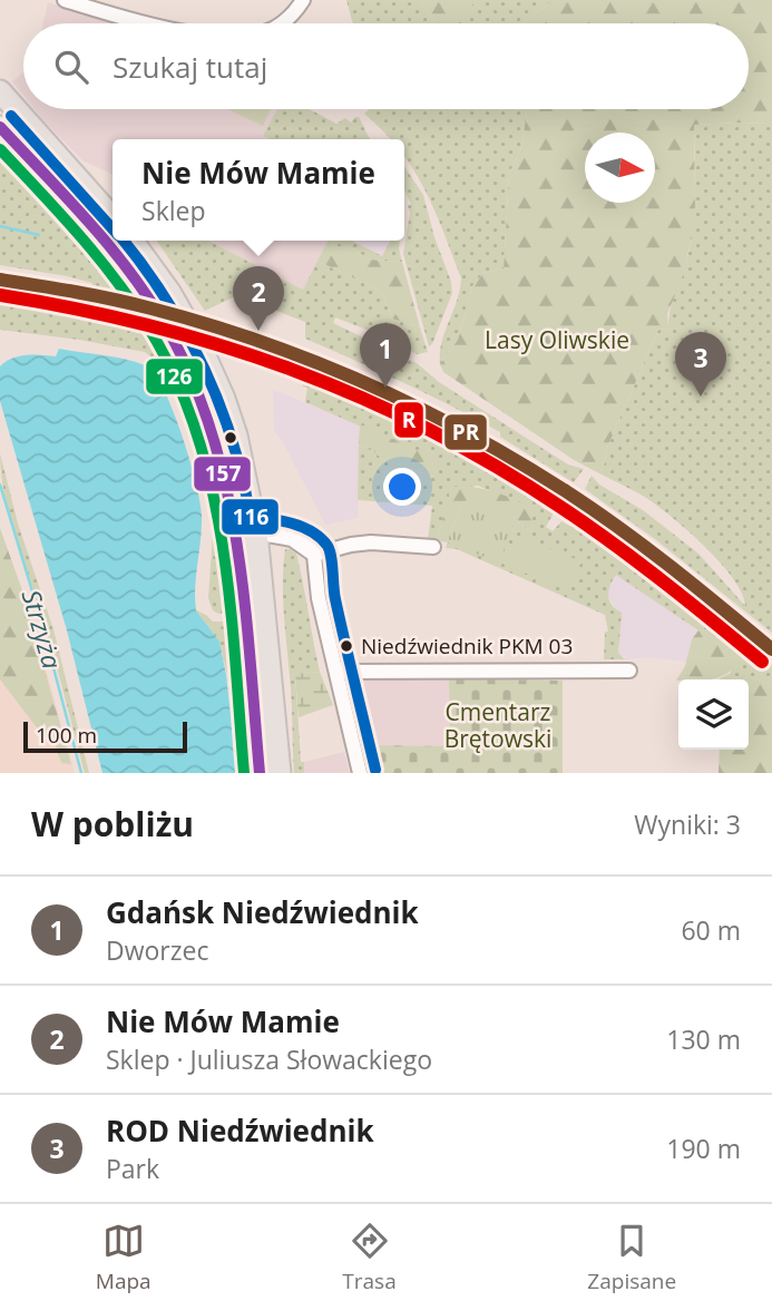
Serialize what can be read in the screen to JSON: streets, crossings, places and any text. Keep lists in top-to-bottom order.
{
  "water": ["Strzyża"],
  "parks": ["Lasy Oliwskie", "Cmentarz Brętowski"],
  "places": ["Niedźwiednik PKM 03"],
  "lines": [
    "transit line 116",
    "transit line 157",
    "transit line 126",
    "transit line PR",
    "transit line R"
  ],
  "scale_bar": "100 m",
  "north": "right",
  "page": {
    "search": "Szukaj tutaj",
    "popup": ["Nie Mów Mamie", "Sklep"],
    "pins": ["2", "1", "3"],
    "scale": "100 m",
    "heading": ["W pobliżu", "Wyniki: 3"],
    "list": [
      {
        "mark": "1",
        "name": "Gdańsk Niedźwiednik",
        "note": "Dworzec",
        "value": "60 m"
      },
      {
        "mark": "2",
        "name": "Nie Mów Mamie",
        "note": "Sklep · Juliusza Słowackiego",
        "value": "130 m"
      },
      {
        "mark": "3",
        "name": "ROD Niedźwiednik",
        "note": "Park",
        "value": "190 m"
      }
    ],
    "nav": ["Mapa", "Trasa", "Zapisane"]
  }
}
